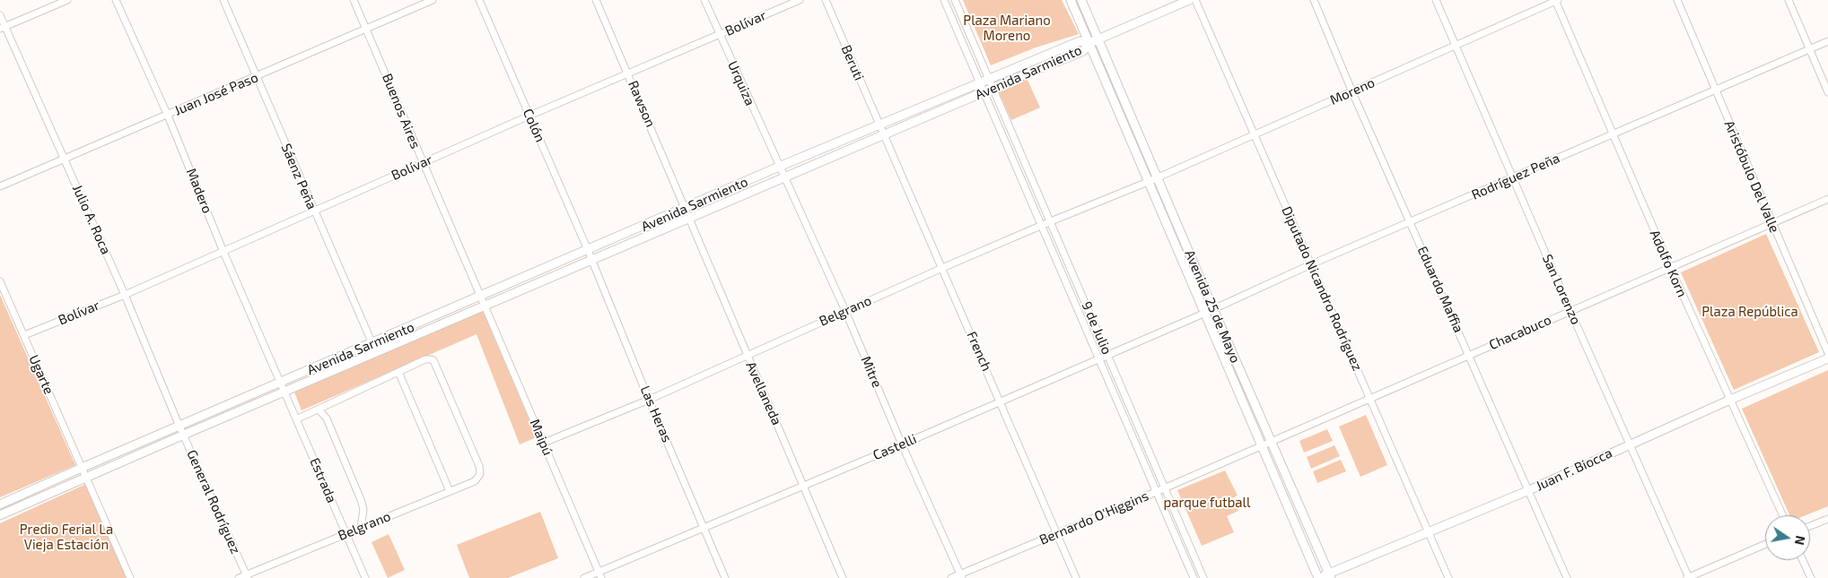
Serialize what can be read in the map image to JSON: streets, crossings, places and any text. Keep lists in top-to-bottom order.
{
  "streets": {
    "main road": ["Avenida Sarmiento", "Avenida 25 de Mayo", "Juan F. Biocca"],
    "street": [
      "Bolívar",
      "Beruti",
      "Urquiza",
      "Moreno",
      "Juan José Paso",
      "Rawson",
      "Buenos Aires",
      "Colón",
      "Sáenz Peña",
      "Rodríguez Peña",
      "Aristóbulo Del Valle",
      "Madero",
      "Julio A. Roca",
      "Adolfo Korn",
      "Diputado Nicandro Rodríguez",
      "Eduardo Maffia",
      "San Lorenzo",
      "Belgrano",
      "9 de Julio",
      "Chacabuco",
      "French",
      "Mitre",
      "Ugarte",
      "Avellaneda",
      "Las Heras",
      "Maipú",
      "Castelli",
      "Estrada",
      "General Rodríguez",
      "Bernardo O'Higgins"
    ]
  },
  "crossings": [
    ["Bolívar", "Urquiza"],
    ["Bolívar", "Rawson"],
    ["Bolívar", "Buenos Aires"],
    ["Bolívar", "Colón"],
    ["Bolívar", "Sáenz Peña"],
    ["Bolívar", "Madero"],
    ["Bolívar", "Julio A. Roca"],
    ["Bolívar", "Ugarte"],
    ["Beruti", "Avenida Sarmiento"],
    ["Beruti", "French"],
    ["Avenida Sarmiento", "Urquiza"],
    ["Avenida Sarmiento", "Rawson"],
    ["Avenida Sarmiento", "Buenos Aires"],
    ["Avenida Sarmiento", "Colón"],
    ["Avenida Sarmiento", "Sáenz Peña"],
    ["Avenida Sarmiento", "Madero"],
    ["Avenida Sarmiento", "Julio A. Roca"],
    ["Avenida Sarmiento", "Avenida 25 de Mayo"],
    ["Avenida Sarmiento", "9 de Julio"],
    ["Avenida Sarmiento", "French"],
    ["Avenida Sarmiento", "Mitre"],
    ["Avenida Sarmiento", "Ugarte"],
    ["Avenida Sarmiento", "Avellaneda"],
    ["Avenida Sarmiento", "Las Heras"],
    ["Avenida Sarmiento", "Maipú"],
    ["Avenida Sarmiento", "Estrada"],
    ["Avenida Sarmiento", "General Rodríguez"],
    ["Urquiza", "Mitre"],
    ["Moreno", "Adolfo Korn"],
    ["Moreno", "Diputado Nicandro Rodríguez"],
    ["Moreno", "Eduardo Maffia"],
    ["Moreno", "San Lorenzo"],
    ["Moreno", "Avenida 25 de Mayo"],
    ["Moreno", "Belgrano"],
    ["Juan José Paso", "Buenos Aires"],
    ["Juan José Paso", "Sáenz Peña"],
    ["Juan José Paso", "Madero"],
    ["Juan José Paso", "Julio A. Roca"],
    ["Rawson", "Avellaneda"],
    ["Buenos Aires", "Maipú"],
    ["Colón", "Las Heras"],
    ["Rodríguez Peña", "Aristóbulo Del Valle"],
    ["Rodríguez Peña", "Adolfo Korn"],
    ["Rodríguez Peña", "Diputado Nicandro Rodríguez"],
    ["Rodríguez Peña", "Eduardo Maffia"],
    ["Rodríguez Peña", "San Lorenzo"],
    ["Rodríguez Peña", "Avenida 25 de Mayo"],
    ["Rodríguez Peña", "Castelli"],
    ["Aristóbulo Del Valle", "Chacabuco"],
    ["Madero", "Estrada"],
    ["Julio A. Roca", "General Rodríguez"],
    ["Adolfo Korn", "Chacabuco"],
    ["Adolfo Korn", "Juan F. Biocca"],
    ["Diputado Nicandro Rodríguez", "Chacabuco"],
    ["Diputado Nicandro Rodríguez", "Juan F. Biocca"],
    ["Eduardo Maffia", "Chacabuco"],
    ["Eduardo Maffia", "Juan F. Biocca"],
    ["San Lorenzo", "Chacabuco"],
    ["San Lorenzo", "Juan F. Biocca"],
    ["Avenida 25 de Mayo", "Belgrano"],
    ["Avenida 25 de Mayo", "Chacabuco"],
    ["Avenida 25 de Mayo", "Castelli"],
    ["Avenida 25 de Mayo", "Juan F. Biocca"],
    ["Avenida 25 de Mayo", "Bernardo O'Higgins"],
    ["Belgrano", "9 de Julio"],
    ["Belgrano", "French"],
    ["Belgrano", "Mitre"],
    ["Belgrano", "Avellaneda"],
    ["Belgrano", "Las Heras"],
    ["Belgrano", "Maipú"],
    ["Belgrano", "Estrada"],
    ["Belgrano", "General Rodríguez"],
    ["9 de Julio", "Castelli"],
    ["9 de Julio", "Bernardo O'Higgins"],
    ["Chacabuco", "Bernardo O'Higgins"],
    ["French", "Castelli"],
    ["French", "Bernardo O'Higgins"],
    ["Mitre", "Castelli"],
    ["Mitre", "Bernardo O'Higgins"],
    ["Avellaneda", "Castelli"],
    ["Las Heras", "Castelli"],
    ["Maipú", "Castelli"]
  ],
  "parks": [
    "Plaza Mariano Moreno",
    "Plaza República",
    "parque futball",
    "Predio Ferial La Vieja Estación"
  ],
  "north": "right"
}
